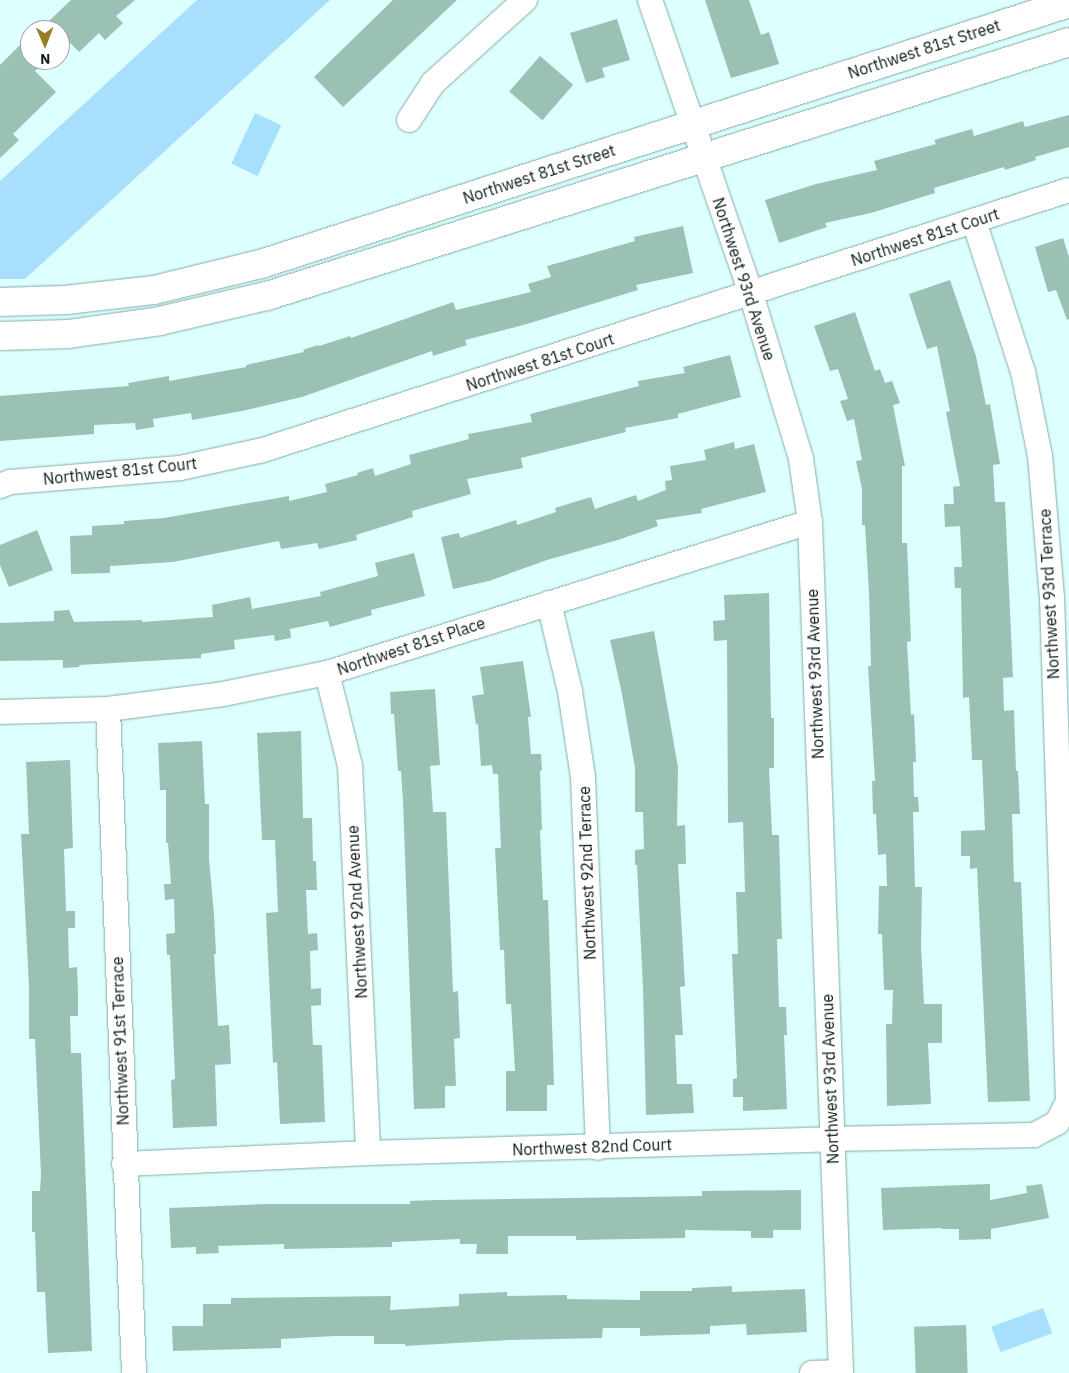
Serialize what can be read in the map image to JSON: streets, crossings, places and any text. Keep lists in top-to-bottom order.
{
  "streets": {
    "street": [
      "Northwest 81st Street",
      "Northwest 81st Court",
      "Northwest 93rd Avenue",
      "Northwest 93rd Terrace",
      "Northwest 81st Place",
      "Northwest 92nd Terrace",
      "Northwest 92nd Avenue",
      "Northwest 91st Terrace",
      "Northwest 82nd Court"
    ]
  },
  "crossings": [
    ["Northwest 81st Street", "Northwest 93rd Avenue"],
    ["Northwest 81st Court", "Northwest 93rd Avenue"],
    ["Northwest 81st Court", "Northwest 93rd Terrace"],
    ["Northwest 93rd Avenue", "Northwest 81st Place"],
    ["Northwest 93rd Avenue", "Northwest 82nd Court"],
    ["Northwest 93rd Terrace", "Northwest 82nd Court"],
    ["Northwest 81st Place", "Northwest 92nd Terrace"],
    ["Northwest 81st Place", "Northwest 92nd Avenue"],
    ["Northwest 81st Place", "Northwest 91st Terrace"],
    ["Northwest 92nd Terrace", "Northwest 82nd Court"],
    ["Northwest 92nd Avenue", "Northwest 82nd Court"],
    ["Northwest 91st Terrace", "Northwest 82nd Court"]
  ],
  "north": "bottom"
}
